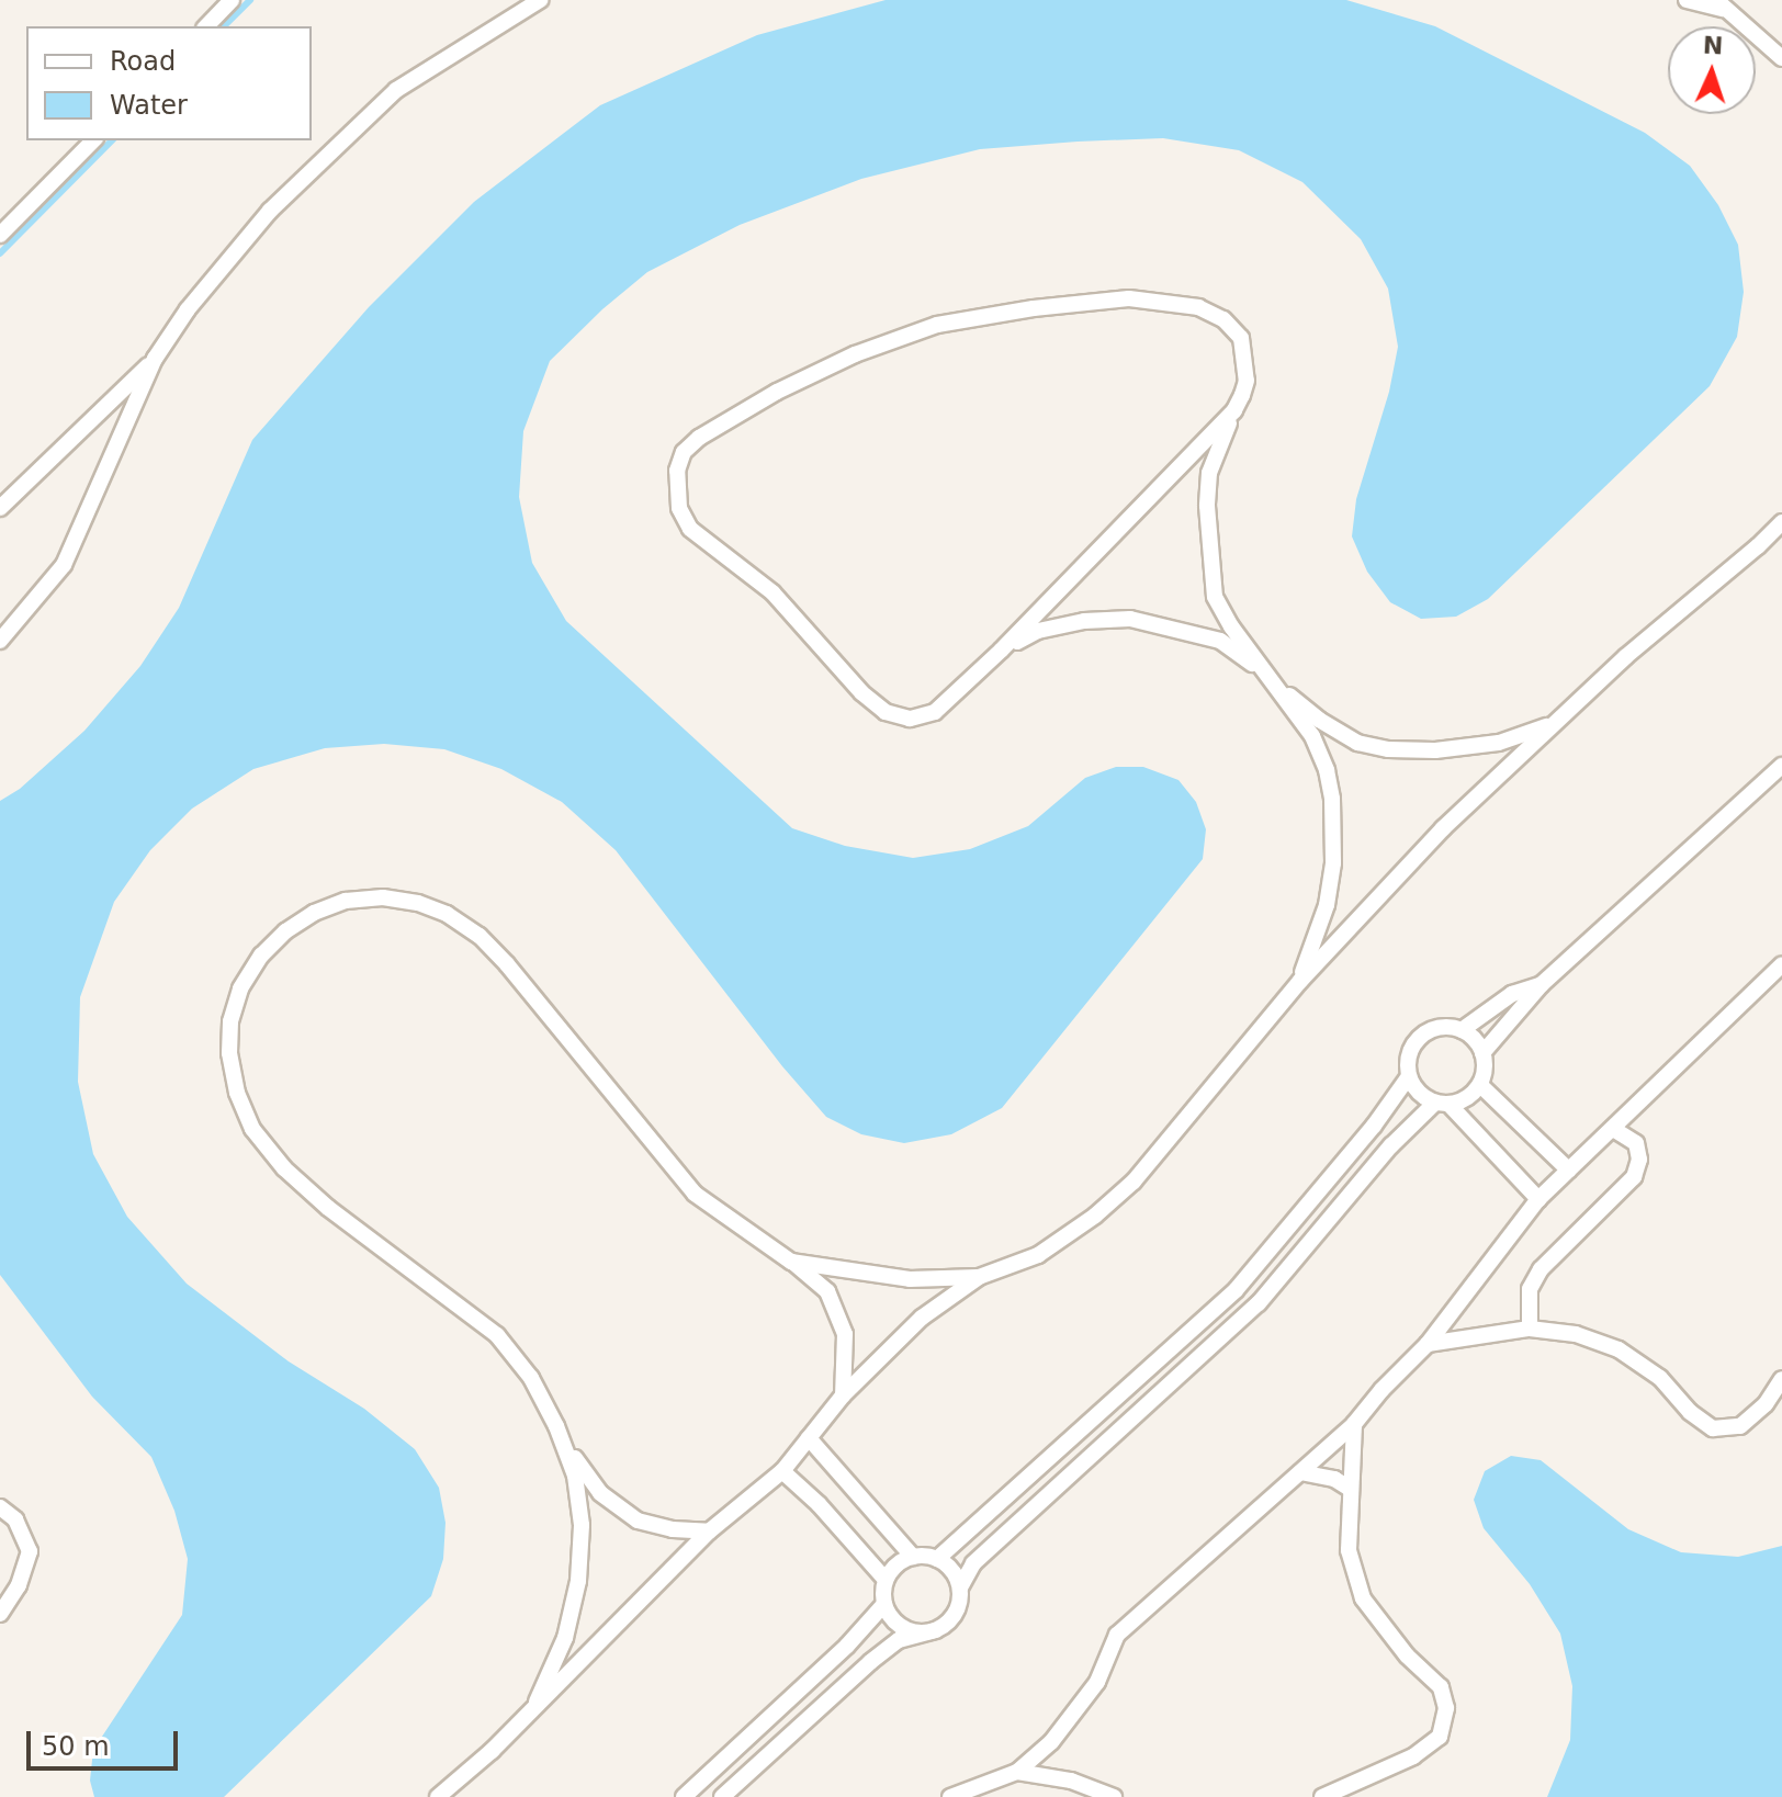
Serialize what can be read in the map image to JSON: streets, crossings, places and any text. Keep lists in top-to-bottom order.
{
  "legend": ["Road", "Water"],
  "scale_bar": "50 m",
  "north": "top"
}
